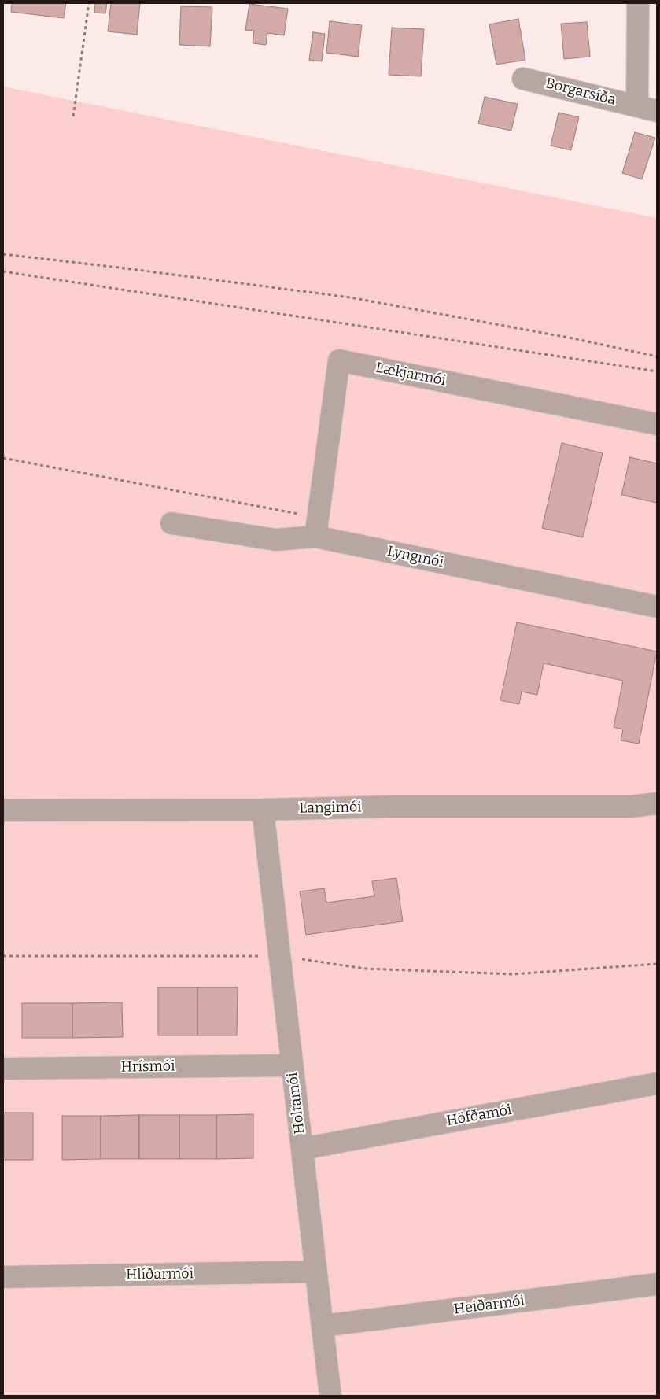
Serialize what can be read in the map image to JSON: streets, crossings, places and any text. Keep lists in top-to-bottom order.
{
  "streets": {
    "street": [
      "Borgarsíða",
      "Lækjarmói",
      "Lyngmói",
      "Langimói",
      "Hrísmói",
      "Holtamói",
      "Höfðamói",
      "Hlíðarmói",
      "Heiðarmói"
    ]
  },
  "crossings": [
    ["Lækjarmói", "Lyngmói"],
    ["Langimói", "Holtamói"],
    ["Hrísmói", "Holtamói"],
    ["Holtamói", "Höfðamói"],
    ["Holtamói", "Hlíðarmói"],
    ["Holtamói", "Heiðarmói"]
  ]
}
